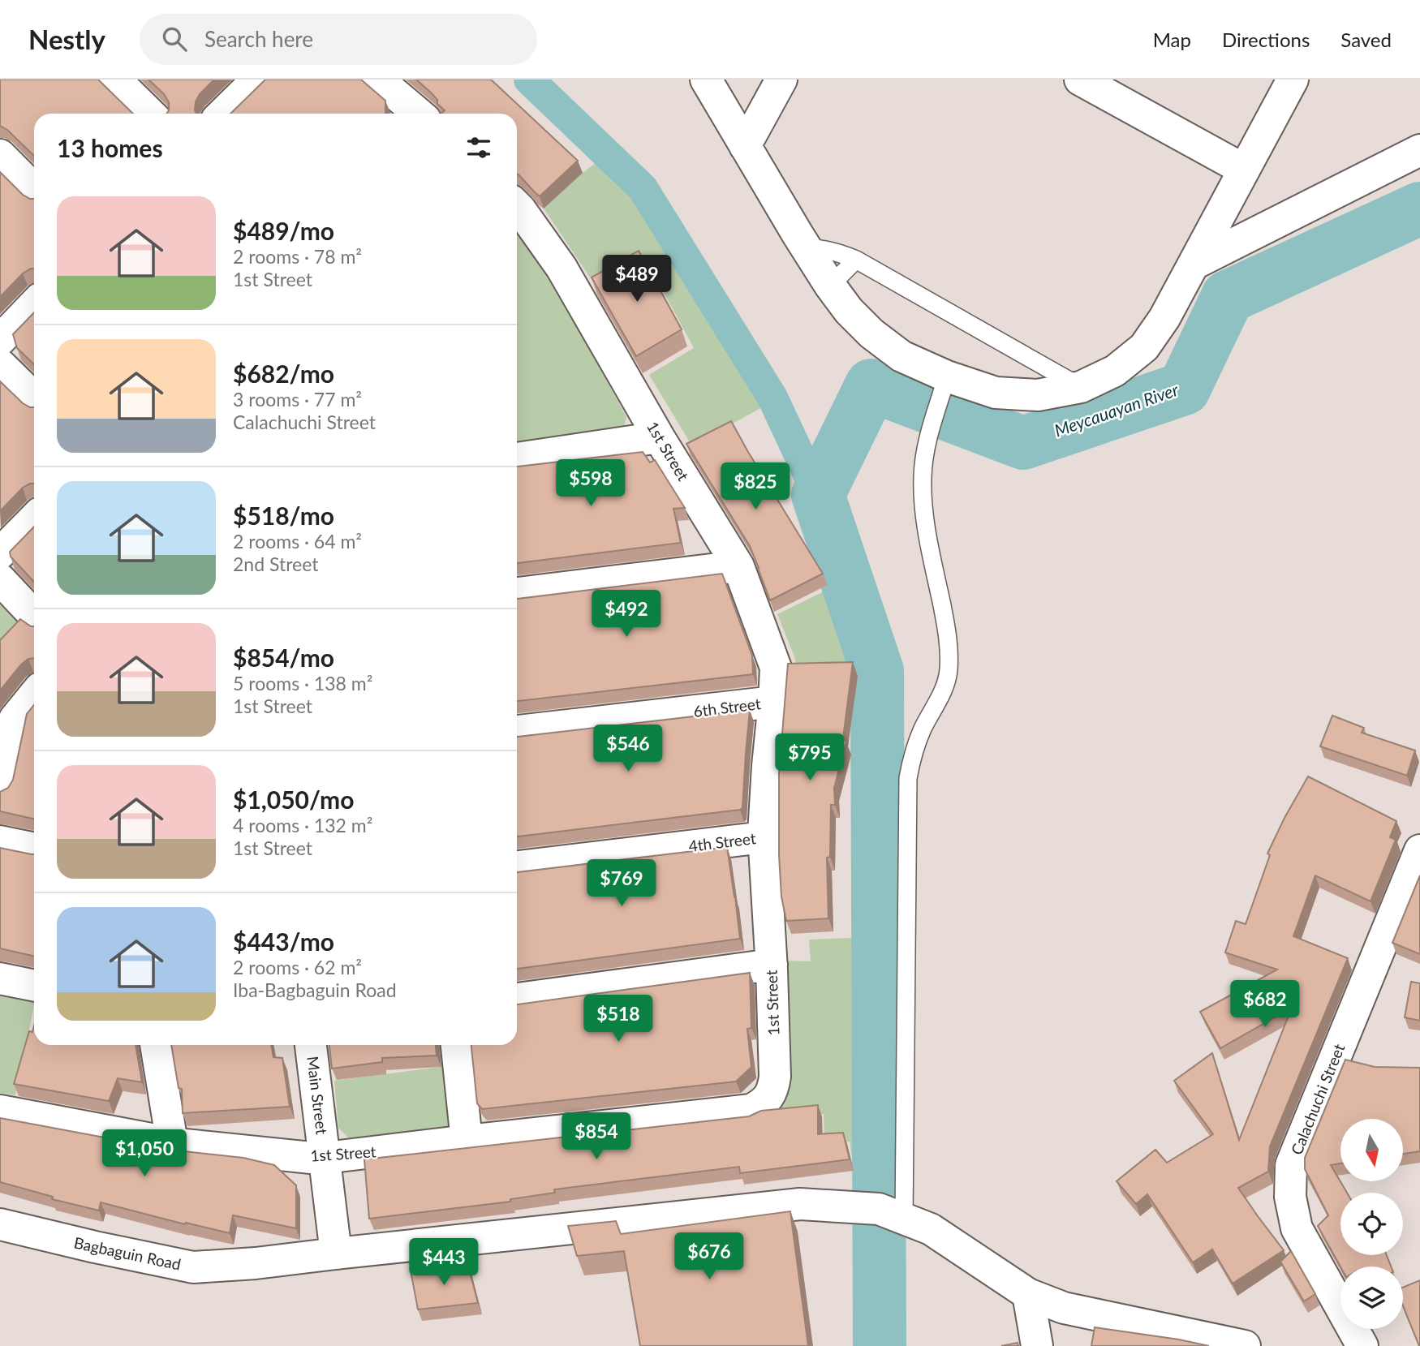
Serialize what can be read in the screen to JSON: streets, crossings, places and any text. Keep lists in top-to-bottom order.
{
  "streets": {
    "street": [
      "1st Street",
      "6th Street",
      "4th Street",
      "Main Street",
      "Calachuchi Street",
      "Bagbaguin Road"
    ]
  },
  "crossings": [
    ["1st Street", "6th Street"],
    ["1st Street", "4th Street"],
    ["1st Street", "Main Street"],
    ["Main Street", "Bagbaguin Road"]
  ],
  "water": ["Meycauayan River"],
  "north": "bottom",
  "page": {
    "header": "Nestly",
    "search": "Search here",
    "nav": ["Map", "Directions", "Saved"],
    "heading": "13 homes",
    "list": [
      {
        "name": "$489/mo",
        "note": "2 rooms · 78 m² · 1st Street"
      },
      {
        "name": "$682/mo",
        "note": "3 rooms · 77 m² · Calachuchi Street"
      },
      {
        "name": "$518/mo",
        "note": "2 rooms · 64 m² · 2nd Street"
      },
      {
        "name": "$854/mo",
        "note": "5 rooms · 138 m² · 1st Street"
      },
      {
        "name": "$1,050/mo",
        "note": "4 rooms · 132 m² · 1st Street"
      },
      {
        "name": "$443/mo",
        "note": "2 rooms · 62 m² · Iba-Bagbaguin Road"
      }
    ],
    "price": [
      "$489",
      "$598",
      "$825",
      "$492",
      "$546",
      "$795",
      "$769",
      "$682",
      "$518",
      "$854",
      "$1,050",
      "$676",
      "$443"
    ]
  }
}
